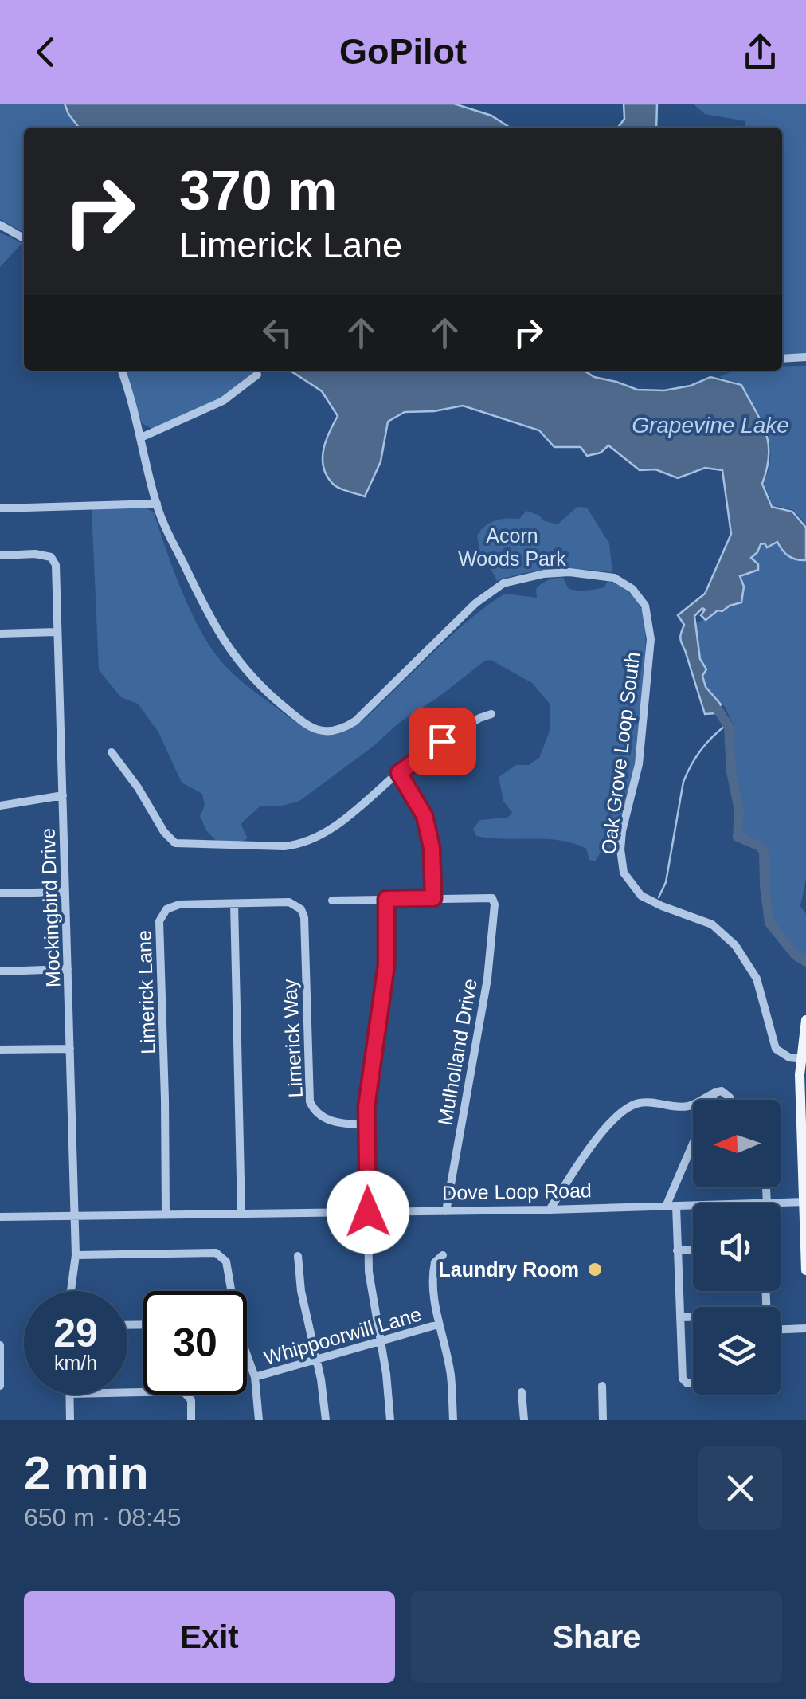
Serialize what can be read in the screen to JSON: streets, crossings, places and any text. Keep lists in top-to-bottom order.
{
  "streets": {
    "street": [
      "Oak Grove Loop South",
      "Mockingbird Drive",
      "Limerick Lane",
      "Limerick Way",
      "Mulholland Drive",
      "Dove Loop Road",
      "Whippoorwill Lane"
    ]
  },
  "crossings": [
    ["Mockingbird Drive", "Dove Loop Road"],
    ["Limerick Lane", "Limerick Way"],
    ["Limerick Lane", "Dove Loop Road"],
    ["Mulholland Drive", "Dove Loop Road"]
  ],
  "water": ["Grapevine Lake"],
  "parks": ["Acorn Woods Park"],
  "places": ["Laundry Room"],
  "north": "left",
  "page": {
    "header": "GoPilot",
    "turn": ["370 m", "Limerick Lane"],
    "speed": "29 km/h",
    "limit": "30",
    "heading": ["2 min", "650 m · 08:45"],
    "buttons": ["Exit", "Share"]
  }
}
